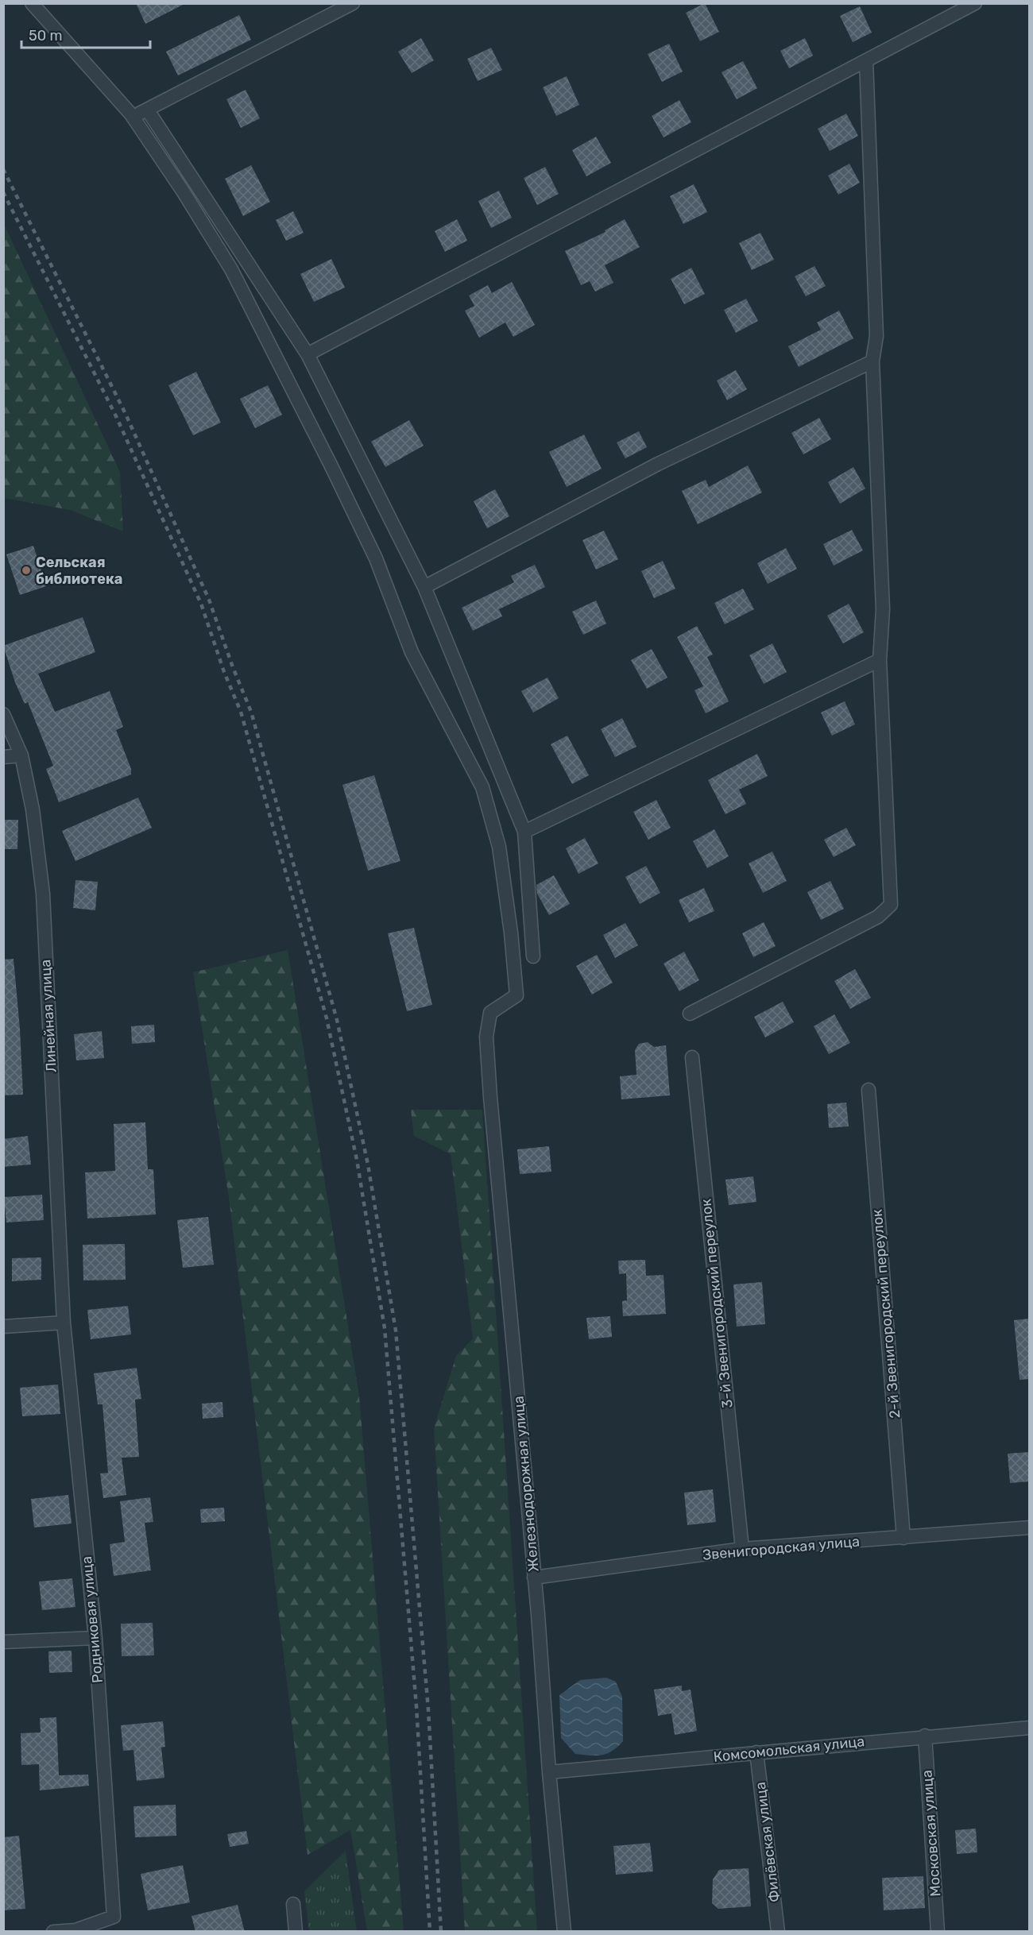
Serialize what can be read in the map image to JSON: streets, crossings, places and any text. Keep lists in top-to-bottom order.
{
  "streets": {
    "street": [
      "Линейная улица",
      "3-й Звенигородский переулок",
      "2-й Звенигородский переулок",
      "Железнодорожная улица",
      "Звенигородская улица",
      "Родниковая улица",
      "Комсомольская улица",
      "Московская улица",
      "Филёвская улица"
    ]
  },
  "crossings": [
    ["Линейная улица", "Родниковая улица"],
    ["3-й Звенигородский переулок", "Звенигородская улица"],
    ["2-й Звенигородский переулок", "Звенигородская улица"],
    ["Железнодорожная улица", "Звенигородская улица"],
    ["Железнодорожная улица", "Комсомольская улица"],
    ["Комсомольская улица", "Московская улица"],
    ["Комсомольская улица", "Филёвская улица"]
  ],
  "places": ["Сельская библиотека"],
  "scale_bar": "50 m"
}
